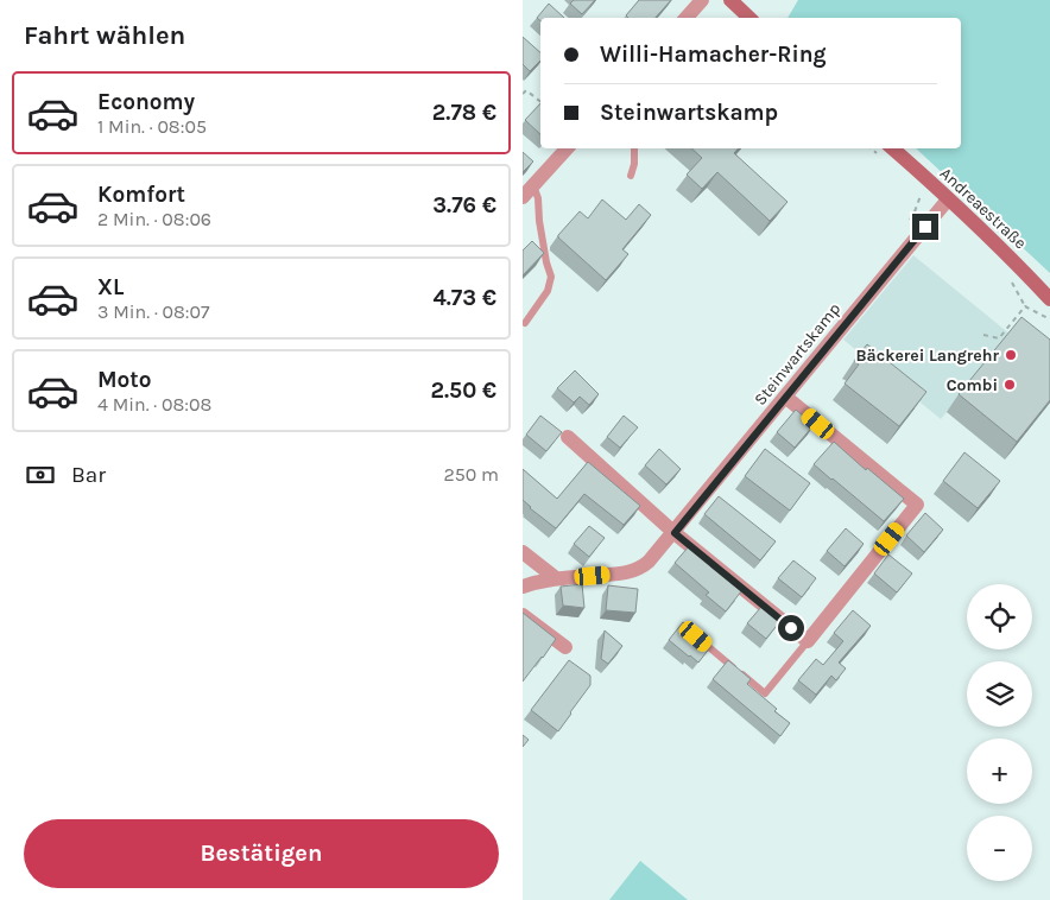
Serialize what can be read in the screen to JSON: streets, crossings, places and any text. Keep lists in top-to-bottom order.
{
  "streets": {
    "street": ["Andreaestraße", "Steinwartskamp"]
  },
  "crossings": [
    ["Andreaestraße", "Steinwartskamp"]
  ],
  "places": ["Bäckerei Langrehr", "Combi"],
  "page": {
    "heading": "Fahrt wählen",
    "banner": ["Willi-Hamacher-Ring", "Steinwartskamp"],
    "list": [
      {
        "name": "Economy",
        "note": "1 Min. · 08:05",
        "value": "2.78 €"
      },
      {
        "name": "Komfort",
        "note": "2 Min. · 08:06",
        "value": "3.76 €"
      },
      {
        "name": "XL",
        "note": "3 Min. · 08:07",
        "value": "4.73 €"
      },
      {
        "name": "Moto",
        "note": "4 Min. · 08:08",
        "value": "2.50 €"
      }
    ],
    "pay": ["Bar", "250 m"],
    "map_buttons": ["+", "−"],
    "buttons": "Bestätigen"
  }
}
